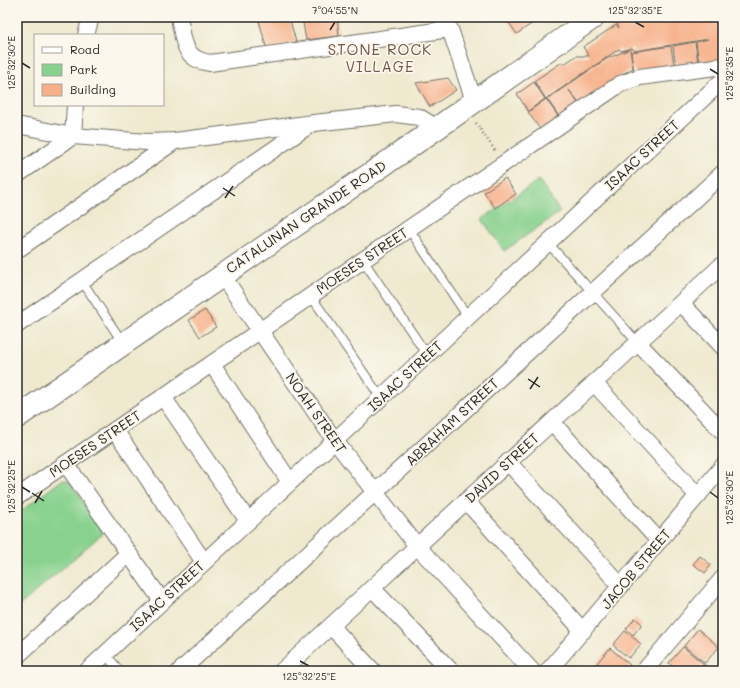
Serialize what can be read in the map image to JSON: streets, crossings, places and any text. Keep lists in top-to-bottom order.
{
  "streets": {
    "main road": ["CATALUNAN GRANDE ROAD"],
    "street": [
      "ISAAC STREET",
      "MOESES STREET",
      "NOAH STREET",
      "ABRAHAM STREET",
      "DAVID STREET",
      "JACOB STREET"
    ]
  },
  "crossings": [
    ["ISAAC STREET", "NOAH STREET"],
    ["CATALUNAN GRANDE ROAD", "NOAH STREET"],
    ["MOESES STREET", "NOAH STREET"],
    ["NOAH STREET", "ABRAHAM STREET"],
    ["NOAH STREET", "DAVID STREET"]
  ],
  "districts": ["STONE ROCK VILLAGE"],
  "legend": ["Road", "Park", "Building"],
  "coordinates": [
    "7°04'55\"N",
    "125°32'35\"E",
    "125°32'30\"E",
    "125°32'25\"E"
  ]
}
